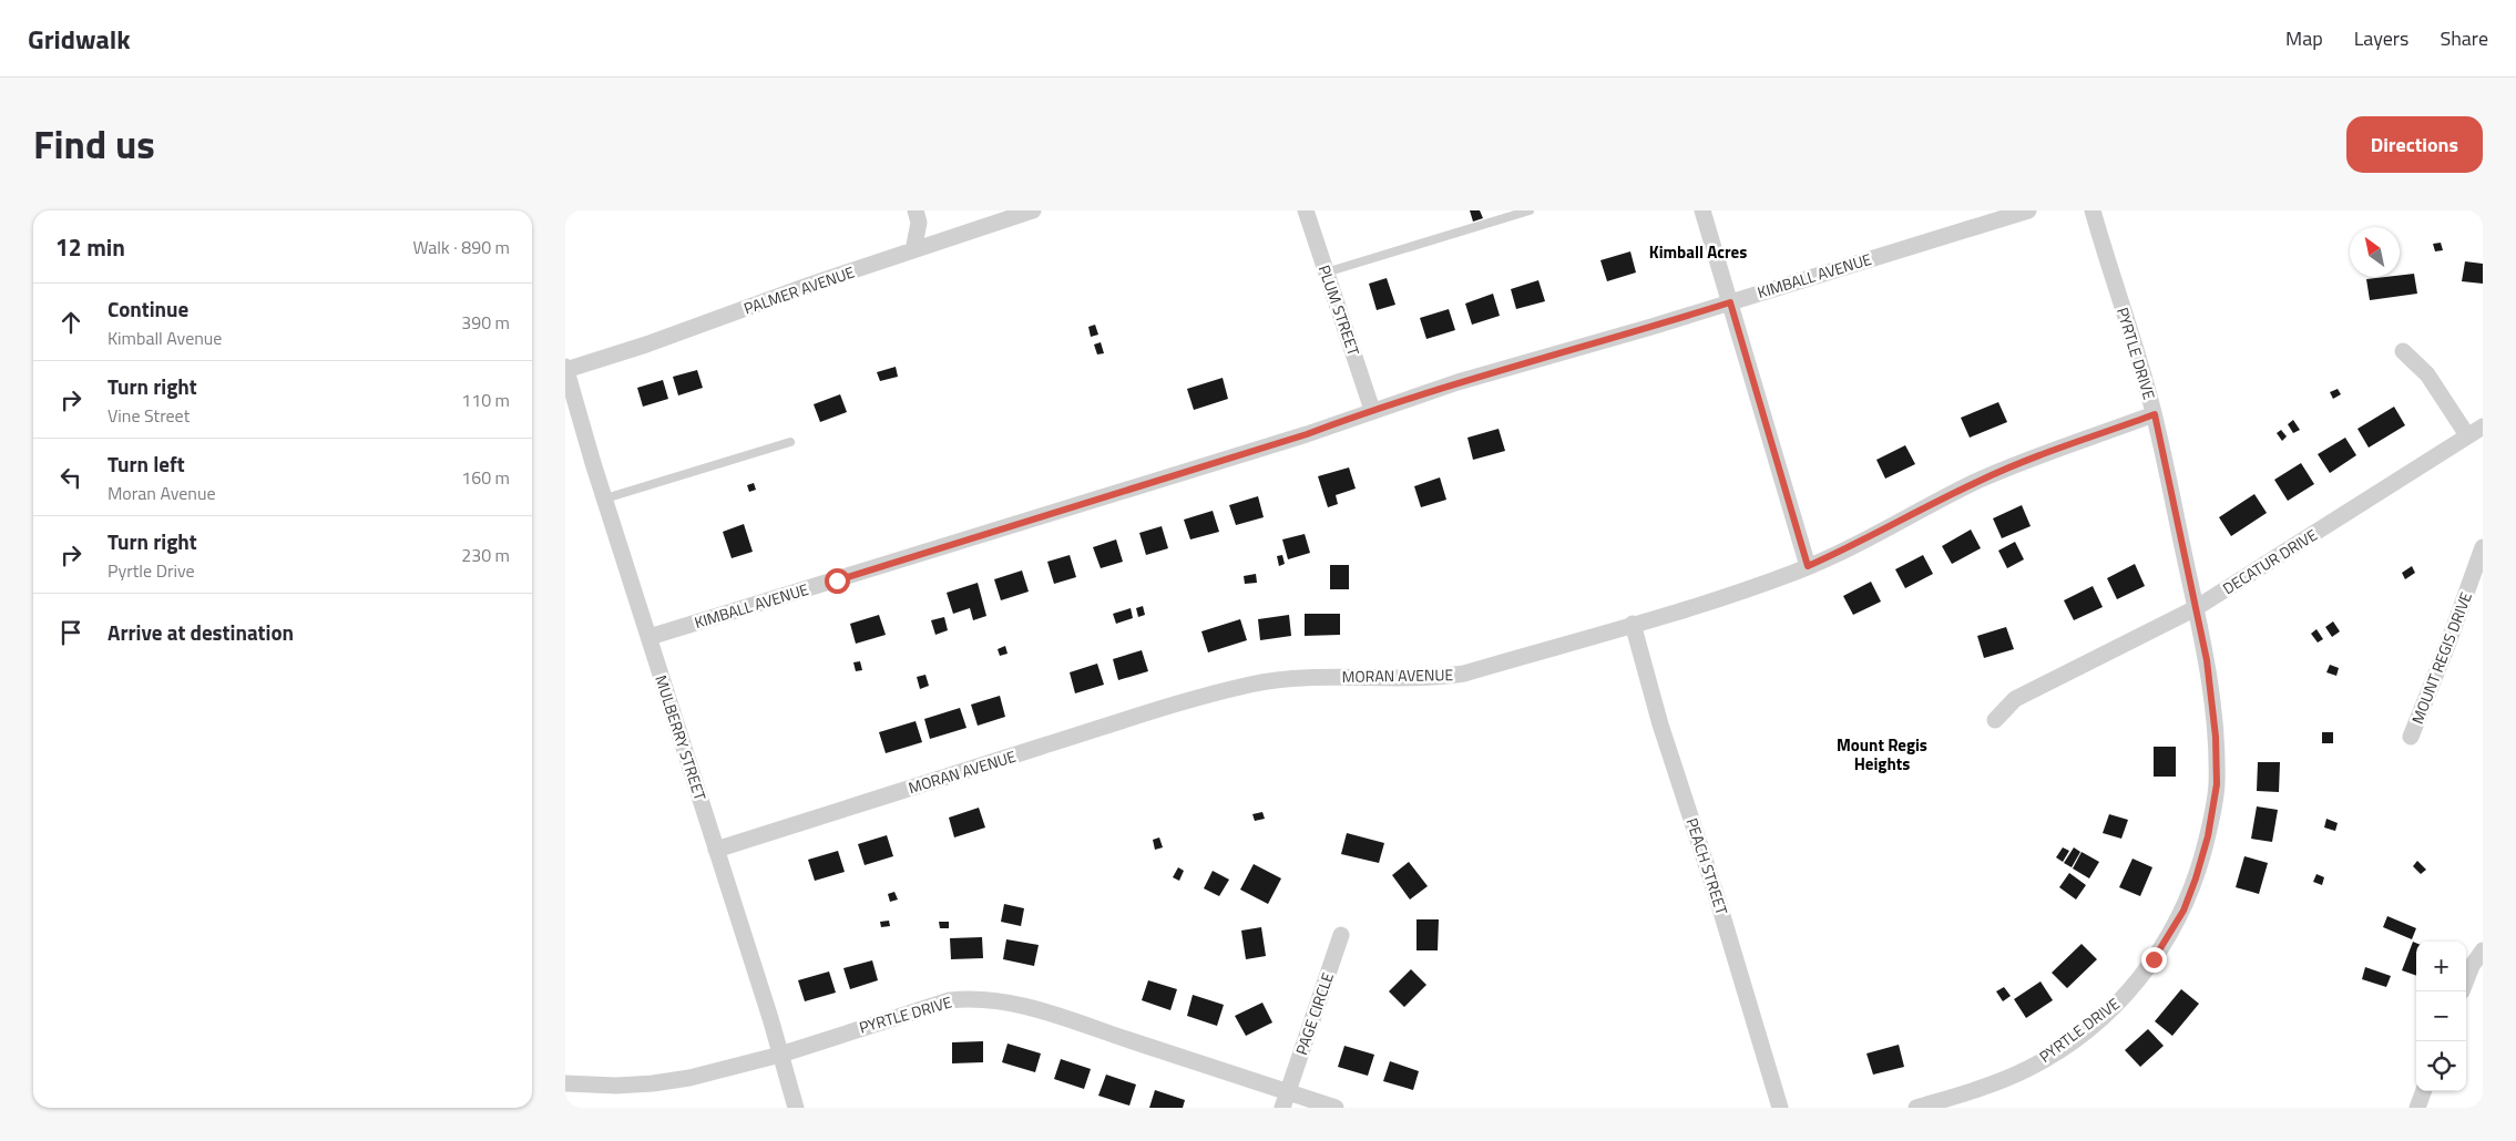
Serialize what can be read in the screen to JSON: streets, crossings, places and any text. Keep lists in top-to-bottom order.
{
  "streets": {
    "street": [
      "KIMBALL AVENUE",
      "PALMER AVENUE",
      "PLUM STREET",
      "PYRTLE DRIVE",
      "DECATUR DRIVE",
      "MOUNT REGIS DRIVE",
      "MORAN AVENUE",
      "MULBERRY STREET",
      "PEACH STREET",
      "PAGE CIRCLE"
    ]
  },
  "crossings": [
    ["KIMBALL AVENUE", "PLUM STREET"],
    ["KIMBALL AVENUE", "MULBERRY STREET"],
    ["PALMER AVENUE", "MULBERRY STREET"],
    ["PYRTLE DRIVE", "DECATUR DRIVE"],
    ["PYRTLE DRIVE", "MORAN AVENUE"],
    ["PYRTLE DRIVE", "MULBERRY STREET"],
    ["PYRTLE DRIVE", "PAGE CIRCLE"],
    ["MORAN AVENUE", "MULBERRY STREET"],
    ["MORAN AVENUE", "PEACH STREET"]
  ],
  "districts": ["Kimball Acres", "Mount Regis Heights"],
  "north": "top left",
  "page": {
    "header": "Gridwalk",
    "nav": ["Map", "Layers", "Share"],
    "title": "Find us",
    "buttons": "Directions",
    "heading": ["12 min", "Walk · 890 m"],
    "list": [
      ["Continue", "Kimball Avenue", "390 m"],
      ["Turn right", "Vine Street", "110 m"],
      ["Turn left", "Moran Avenue", "160 m"],
      ["Turn right", "Pyrtle Drive", "230 m"],
      "Arrive at destination"
    ],
    "map_buttons": ["+", "−"]
  }
}
